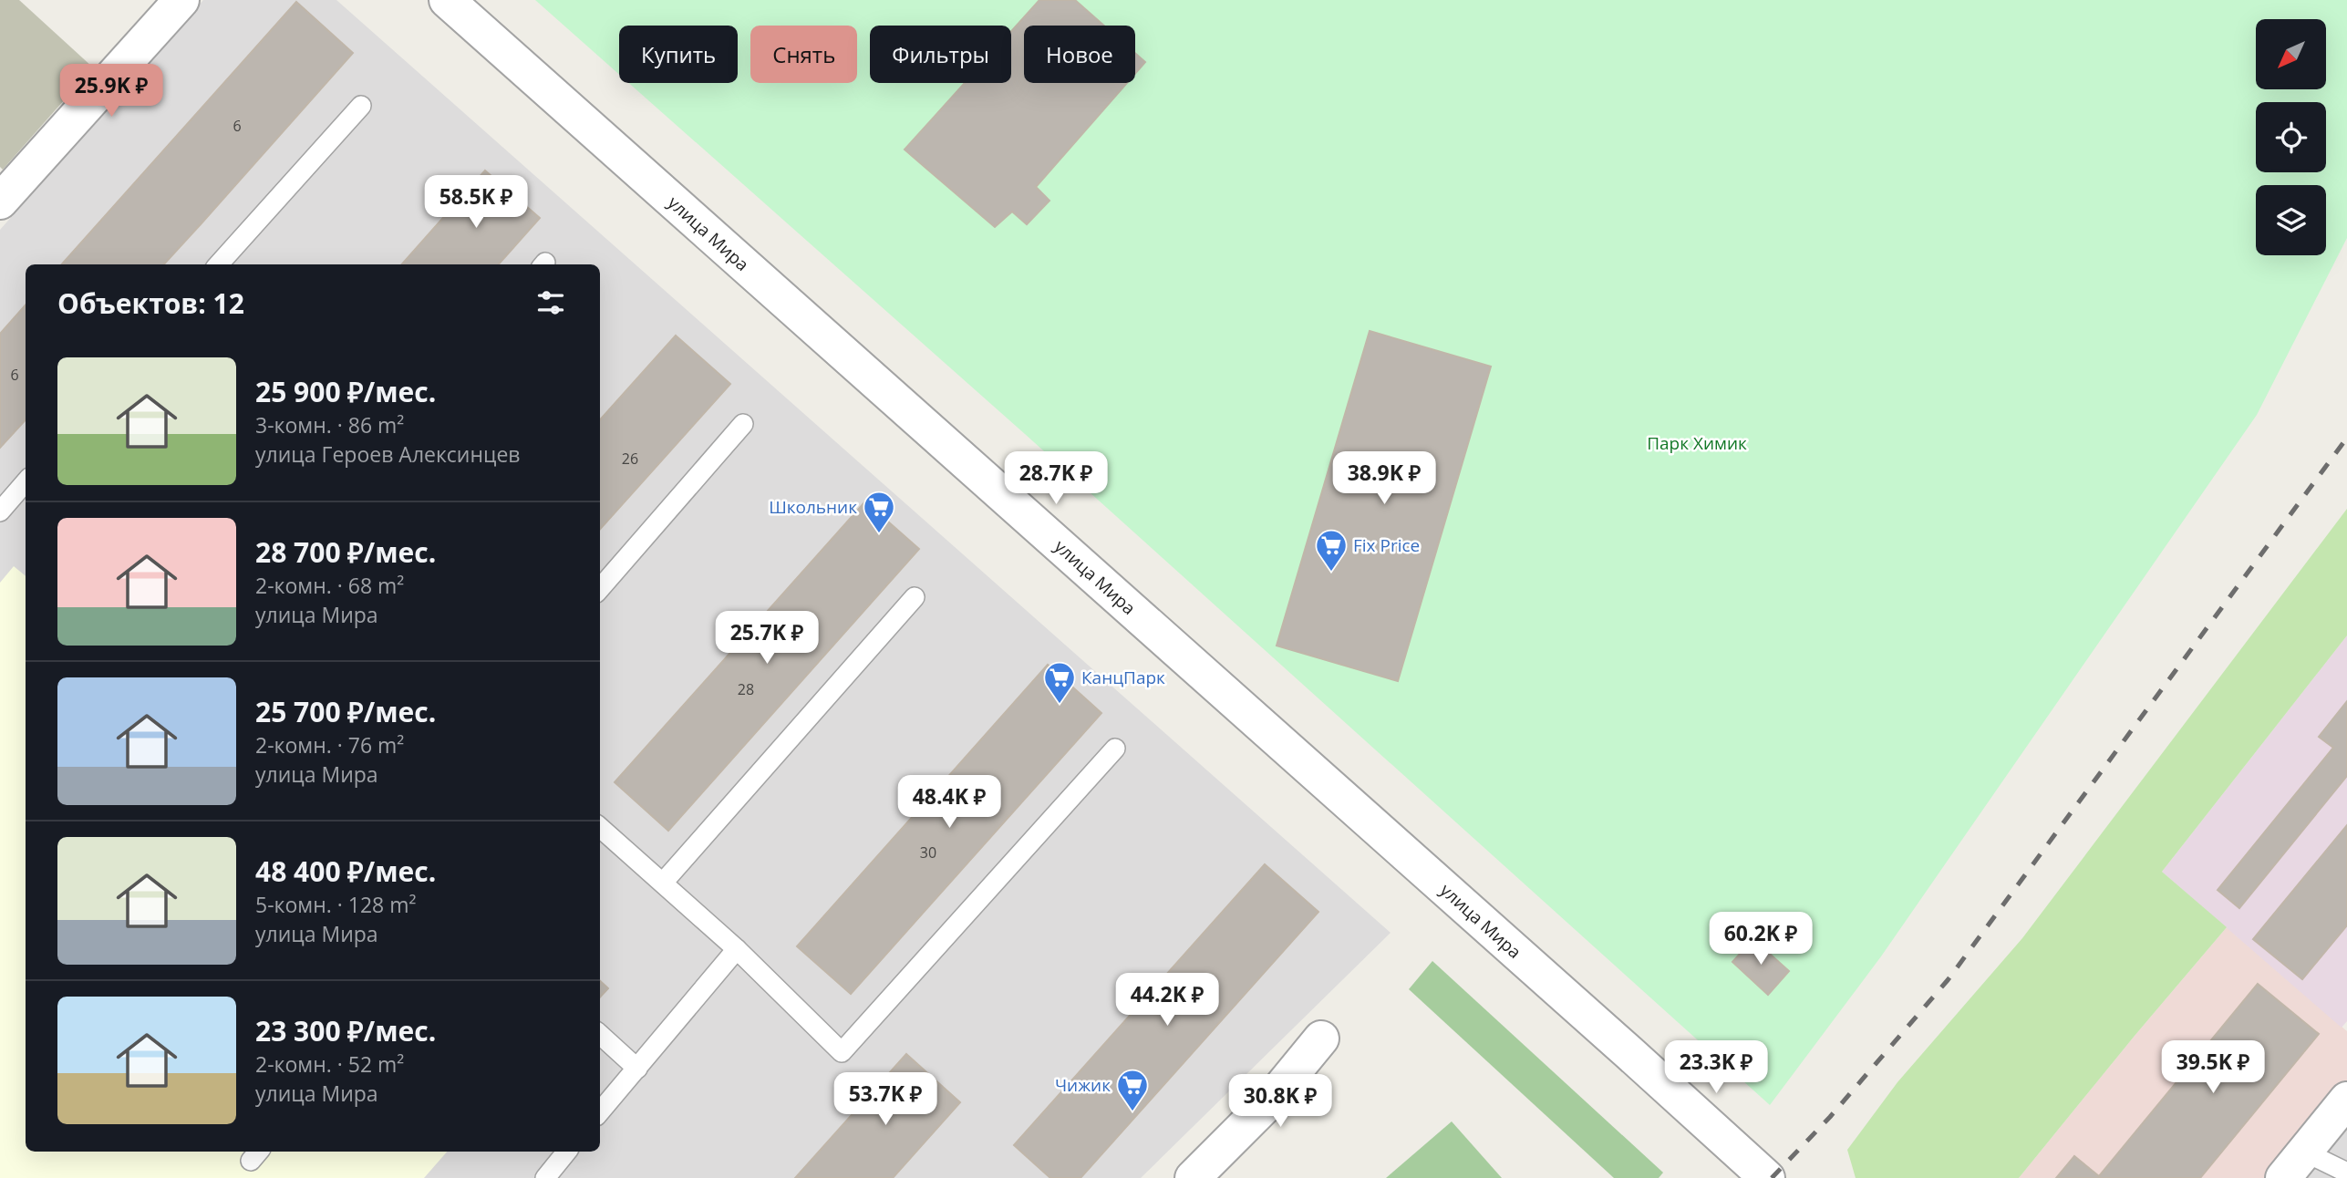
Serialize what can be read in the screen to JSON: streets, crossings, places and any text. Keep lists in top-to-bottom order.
{
  "streets": {
    "street": ["улица Мира"]
  },
  "parks": ["Парк Химик"],
  "places": {
    "supermarket": [
      "Школьник",
      "Fix Price",
      "КанцПарк",
      "Чижик"
    ]
  },
  "house_numbers": [
    "6",
    "6",
    "26",
    "28",
    "30"
  ],
  "north": "bottom left",
  "page": {
    "chip": [
      "Купить",
      "Снять",
      "Фильтры",
      "Новое"
    ],
    "price": [
      "25.9K ₽",
      "58.5K ₽",
      "28.7K ₽",
      "38.9K ₽",
      "25.7K ₽",
      "48.4K ₽",
      "60.2K ₽",
      "44.2K ₽",
      "23.3K ₽",
      "39.5K ₽",
      "53.7K ₽",
      "30.8K ₽"
    ],
    "heading": "Объектов: 12",
    "list": [
      {
        "name": "25 900 ₽/мес.",
        "note": "3-комн. · 86 m² · улица Героев Алексинцев"
      },
      {
        "name": "28 700 ₽/мес.",
        "note": "2-комн. · 68 m² · улица Мира"
      },
      {
        "name": "25 700 ₽/мес.",
        "note": "2-комн. · 76 m² · улица Мира"
      },
      {
        "name": "48 400 ₽/мес.",
        "note": "5-комн. · 128 m² · улица Мира"
      },
      {
        "name": "23 300 ₽/мес.",
        "note": "2-комн. · 52 m² · улица Мира"
      }
    ]
  }
}
